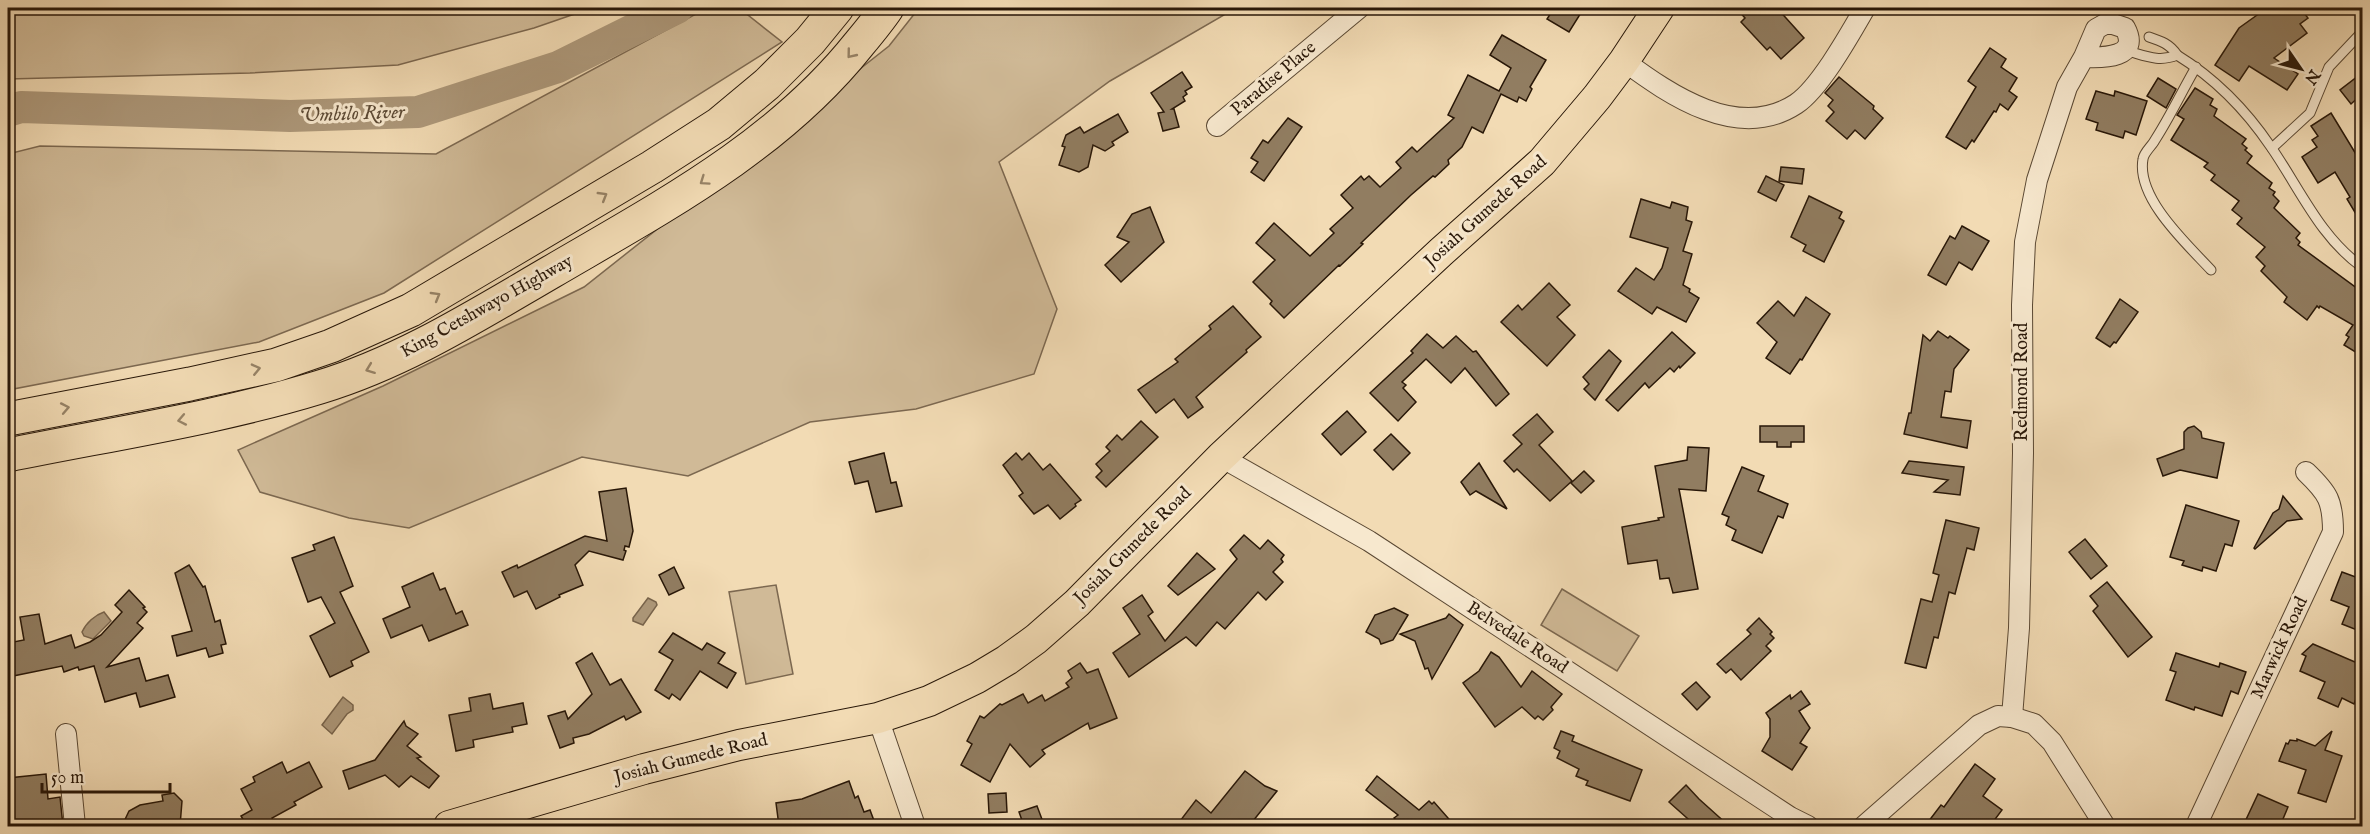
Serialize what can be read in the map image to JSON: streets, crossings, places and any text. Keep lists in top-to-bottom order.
{
  "streets": {
    "highway": ["King Cetshwayo Highway"],
    "main road": ["Josiah Gumede Road"],
    "street": [
      "Paradise Place",
      "Redmond Road",
      "Belvedale Road",
      "Marwick Road"
    ]
  },
  "crossings": [
    ["Josiah Gumede Road", "Belvedale Road"]
  ],
  "water": ["Umbilo River"],
  "scale_bar": "50 m",
  "north": "bottom right"
}
